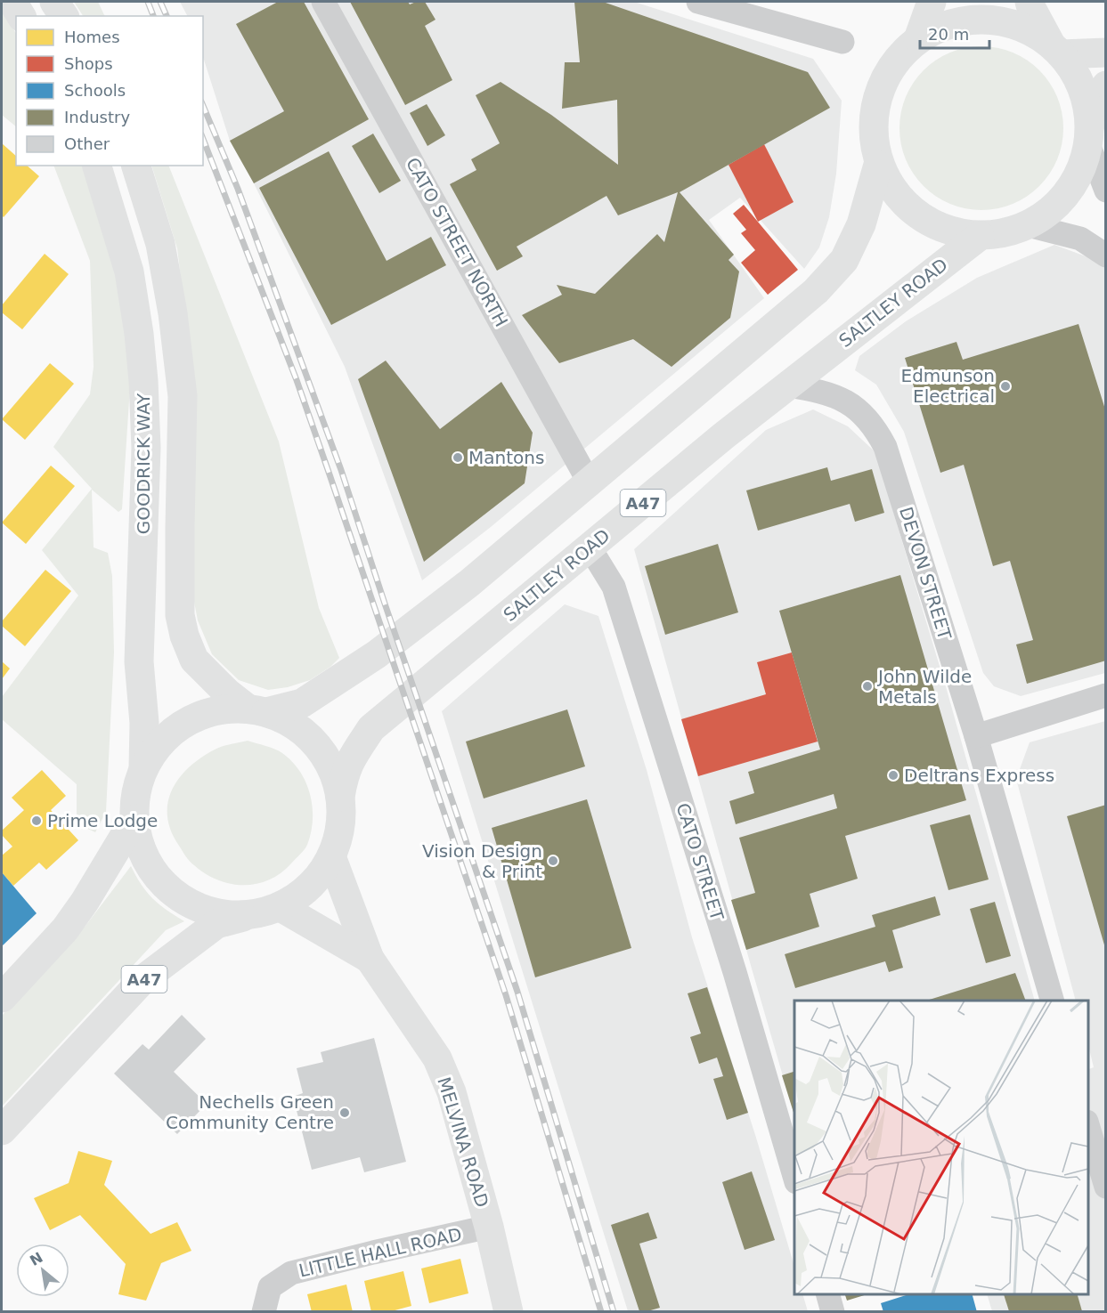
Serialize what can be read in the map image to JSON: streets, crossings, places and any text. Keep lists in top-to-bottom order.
{
  "streets": {
    "main road": [
      "SALTLEY ROAD",
      "GOODRICK WAY",
      "A47",
      "MELVINA ROAD"
    ],
    "street": [
      "CATO STREET NORTH",
      "DEVON STREET",
      "CATO STREET",
      "LITTLE HALL ROAD"
    ]
  },
  "crossings": [
    ["CATO STREET NORTH", "A47"],
    ["SALTLEY ROAD", "A47"],
    ["SALTLEY ROAD", "DEVON STREET"],
    ["SALTLEY ROAD", "CATO STREET"],
    ["GOODRICK WAY", "A47"],
    ["A47", "MELVINA ROAD"],
    ["MELVINA ROAD", "LITTLE HALL ROAD"]
  ],
  "places": [
    "Edmunson Electrical",
    "Mantons",
    "John Wilde Metals",
    "Deltrans Express",
    "Prime Lodge",
    "Vision Design & Print",
    "Nechells Green Community Centre"
  ],
  "legend": [
    "Homes",
    "Shops",
    "Schools",
    "Industry",
    "Other"
  ],
  "scale_bar": "20 m",
  "north": "top left"
}
